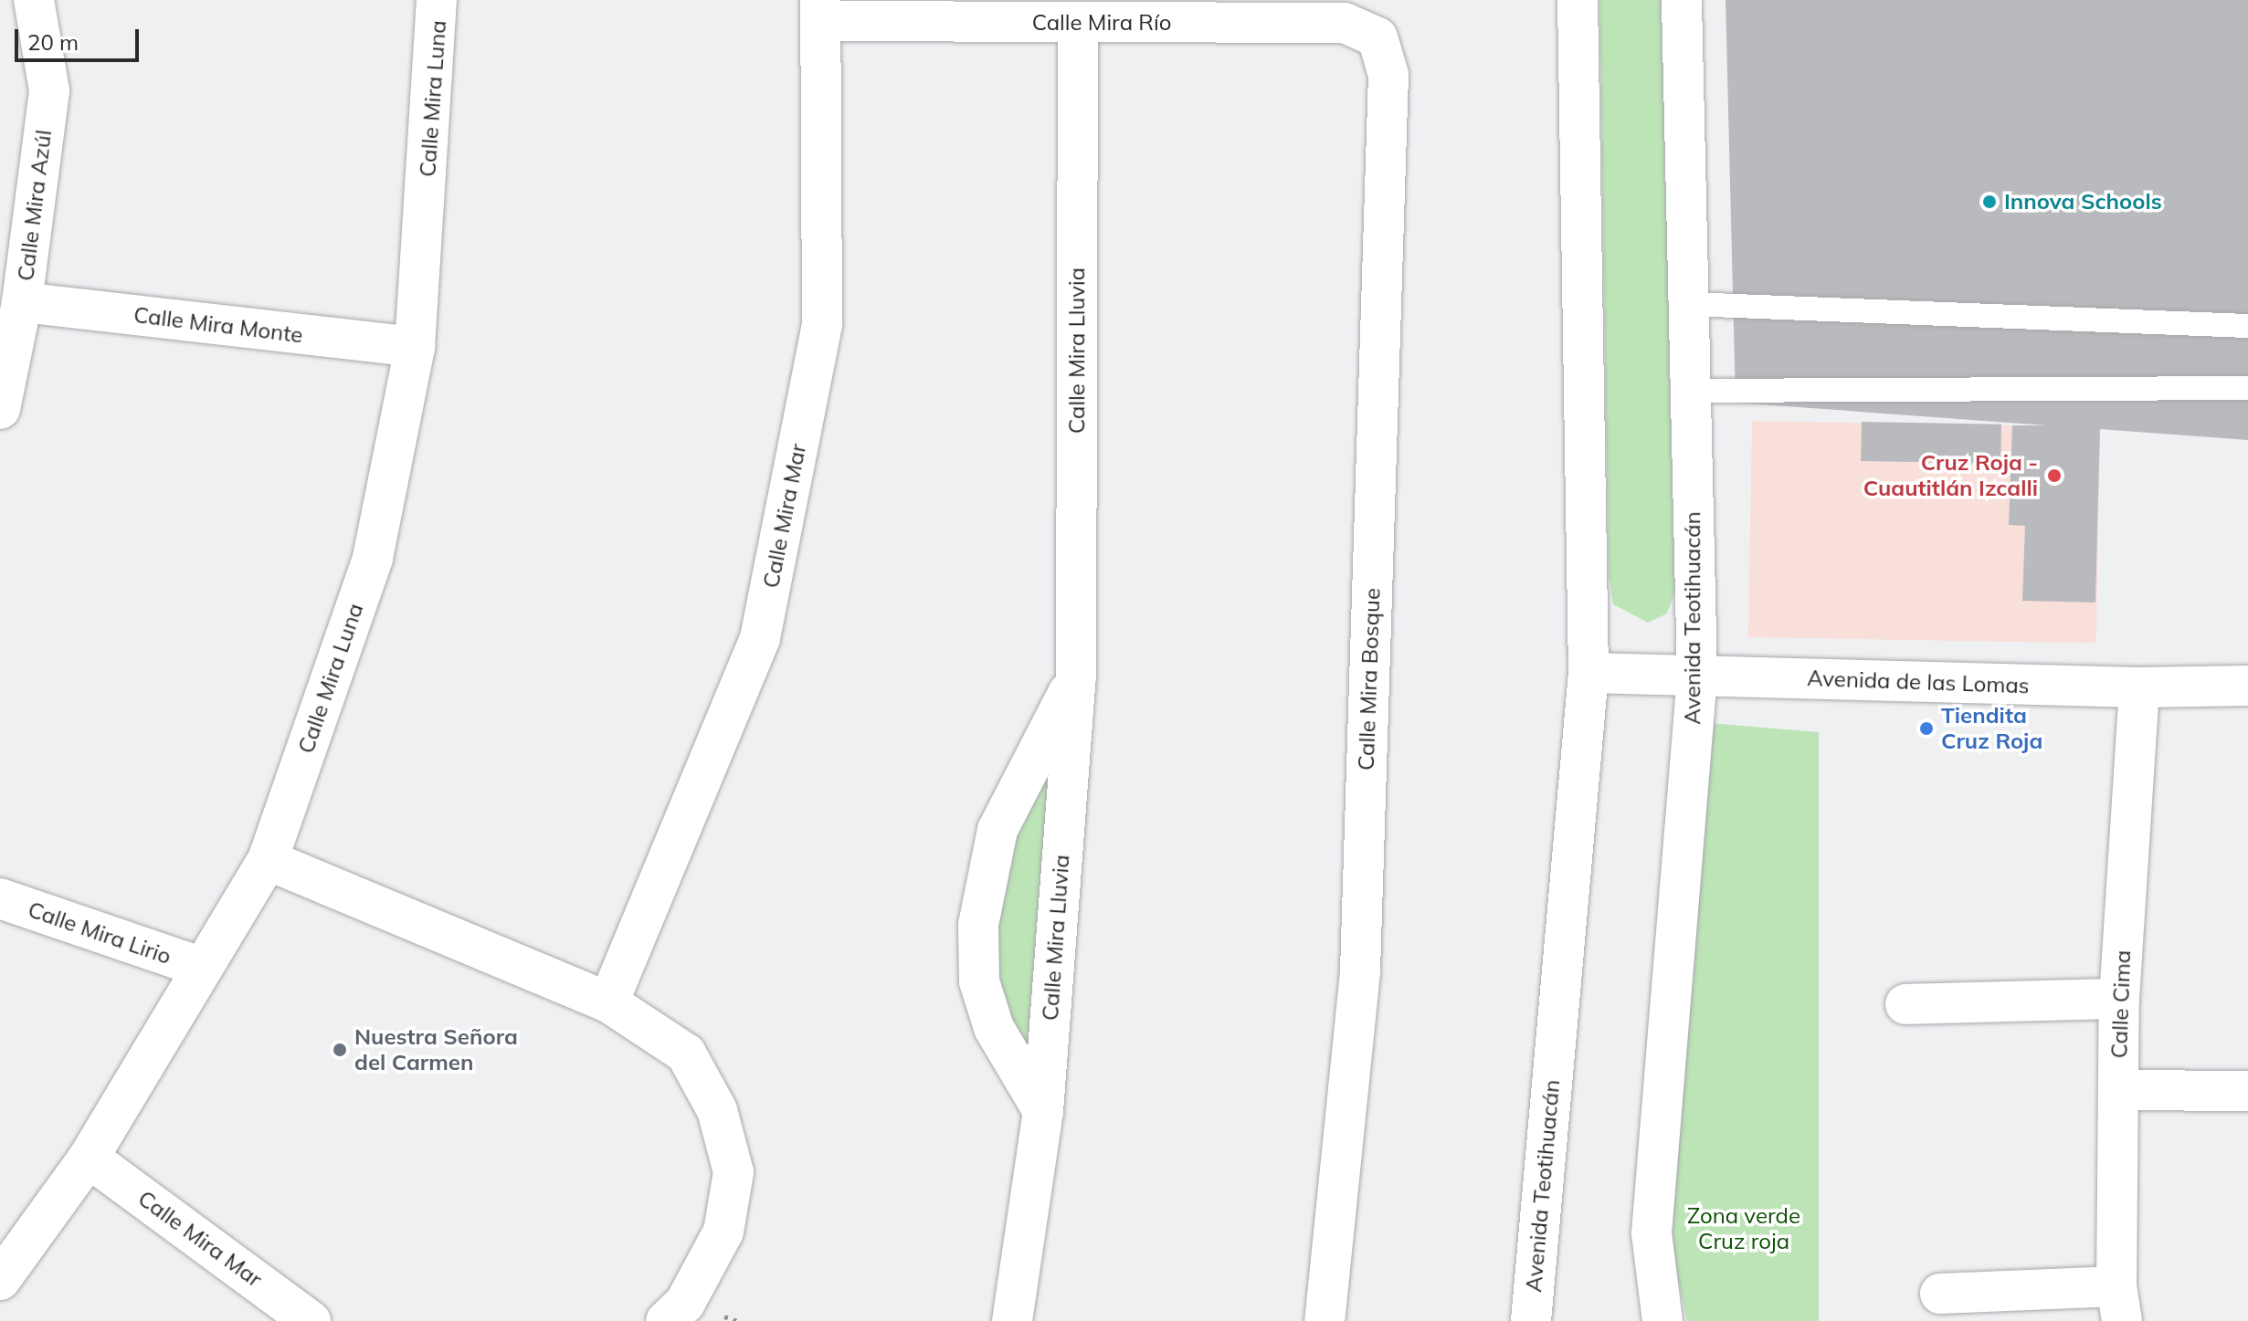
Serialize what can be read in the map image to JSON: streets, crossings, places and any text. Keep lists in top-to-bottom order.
{
  "streets": {
    "street": [
      "Calle Mira Río",
      "Calle Mira Luna",
      "Calle Mira Azúl",
      "Calle Mira Monte",
      "Calle Mira Lluvia",
      "Calle Mira Mar",
      "Avenida Teotihuacán",
      "Calle Mira Bosque",
      "Avenida de las Lomas",
      "Calle Mira Lirio",
      "Calle Cima"
    ]
  },
  "crossings": [
    ["Calle Mira Río", "Calle Mira Lluvia"],
    ["Calle Mira Río", "Calle Mira Mar"],
    ["Calle Mira Río", "Calle Mira Bosque"],
    ["Calle Mira Luna", "Calle Mira Monte"],
    ["Calle Mira Luna", "Calle Mira Mar"],
    ["Calle Mira Luna", "Calle Mira Lirio"],
    ["Calle Mira Azúl", "Calle Mira Monte"],
    ["Avenida Teotihuacán", "Avenida de las Lomas"],
    ["Avenida de las Lomas", "Calle Cima"]
  ],
  "parks": ["Zona verde Cruz roja"],
  "places": [
    "Innova Schools",
    "Cruz Roja - Cuautitlán Izcalli",
    "Tiendita Cruz Roja",
    "Nuestra Señora del Carmen"
  ],
  "scale_bar": "20 m"
}
